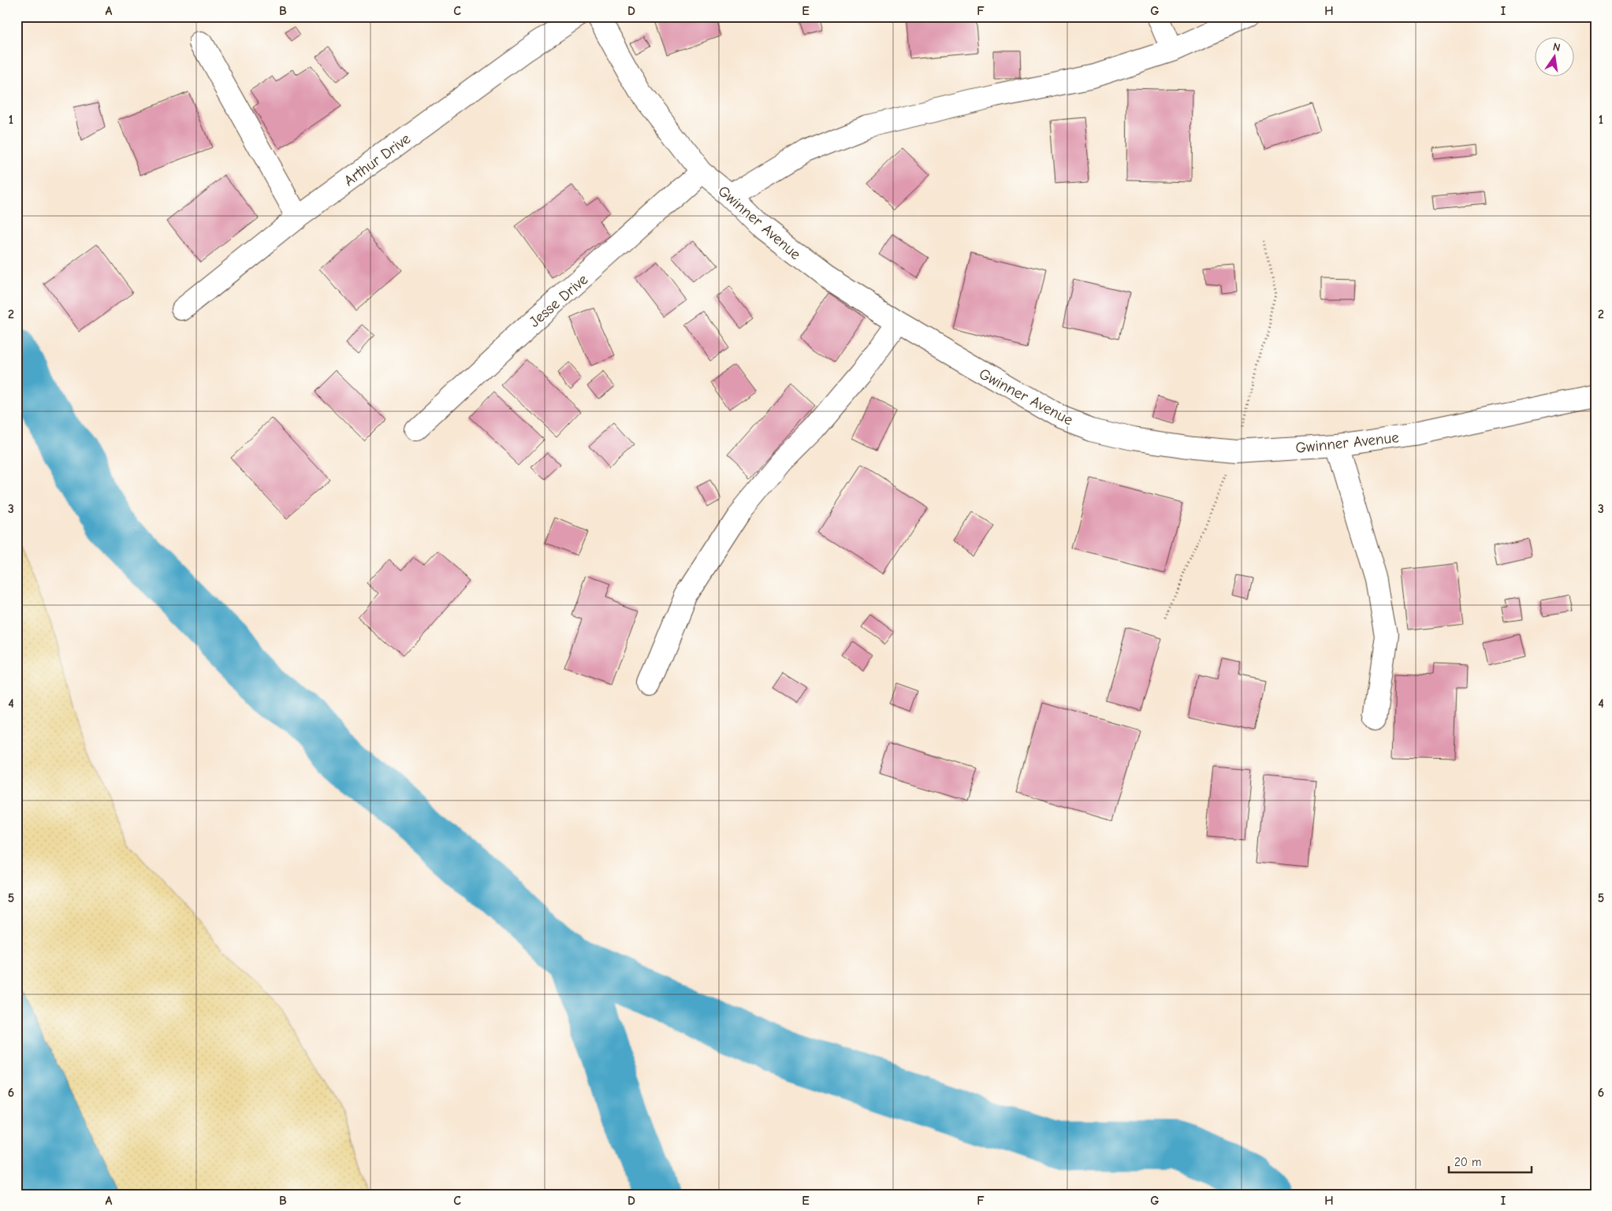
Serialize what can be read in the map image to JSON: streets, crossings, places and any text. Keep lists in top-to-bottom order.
{
  "streets": {
    "street": ["Arthur Drive", "Gwinner Avenue", "Jesse Drive"]
  },
  "crossings": [
    ["Gwinner Avenue", "Jesse Drive"]
  ],
  "scale_bar": "20 m",
  "north": "top",
  "grid": {
    "columns": [
      "A",
      "B",
      "C",
      "D",
      "E",
      "F",
      "G",
      "H",
      "I"
    ],
    "rows": [
      "1",
      "2",
      "3",
      "4",
      "5",
      "6"
    ]
  }
}
